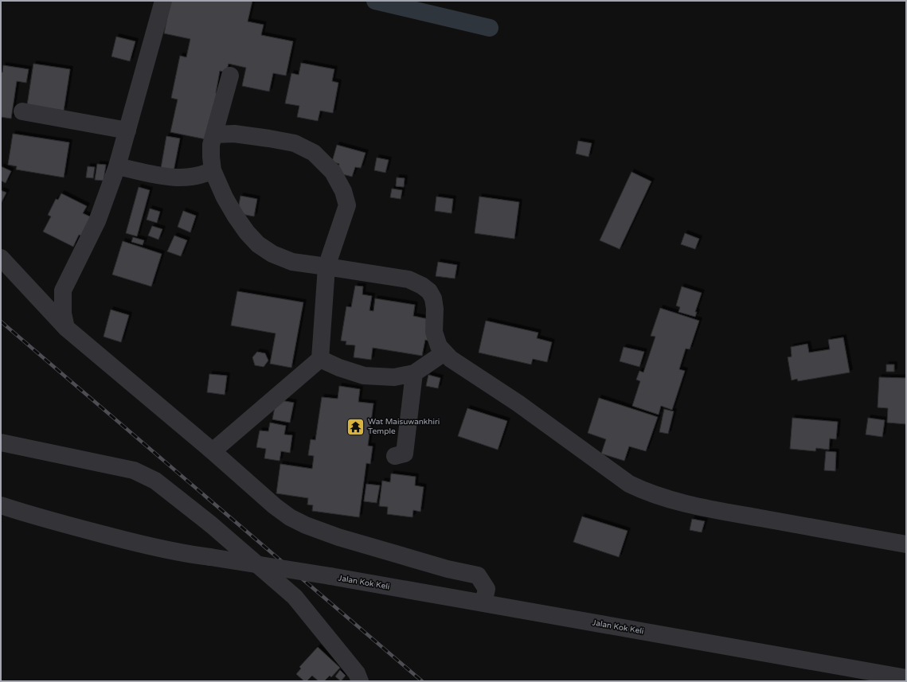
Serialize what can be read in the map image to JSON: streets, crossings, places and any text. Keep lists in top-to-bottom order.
{
  "streets": {
    "street": ["Jalan Kok Keli"]
  },
  "places": {
    "temple": ["Wat Maisuwankhiri Temple"]
  }
}
